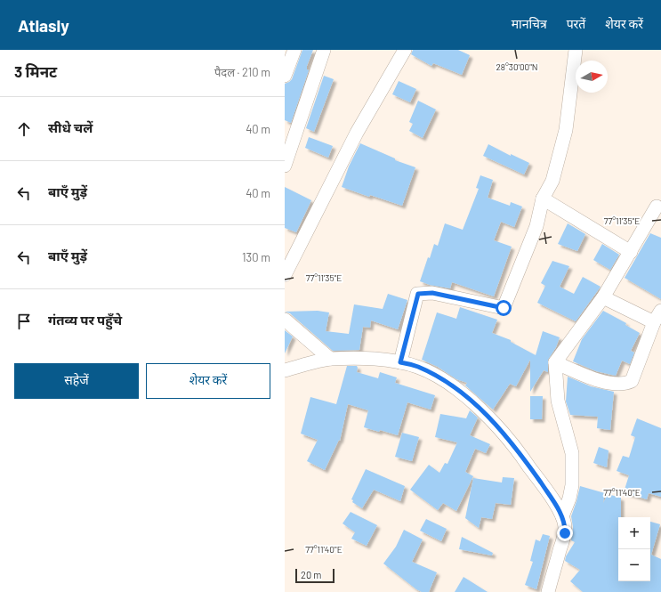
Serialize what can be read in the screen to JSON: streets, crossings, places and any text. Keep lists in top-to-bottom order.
{
  "scale_bar": "20 m",
  "north": "right",
  "page": {
    "header": "Atlasly",
    "nav": ["मानचित्र", "परतें", "शेयर करें"],
    "heading": ["3 मिनट", "पैदल · 210 m"],
    "list": [
      ["सीधे चलें", "40 m"],
      ["बाएँ मुड़ें", "40 m"],
      ["बाएँ मुड़ें", "130 m"],
      "गंतव्य पर पहुँचे"
    ],
    "buttons": ["सहेजें", "शेयर करें"],
    "map_buttons": ["+", "−"],
    "scale": "20 m"
  },
  "coordinates": ["28°30'00\"N", "77°11'35\"E", "77°11'40\"E"]
}
